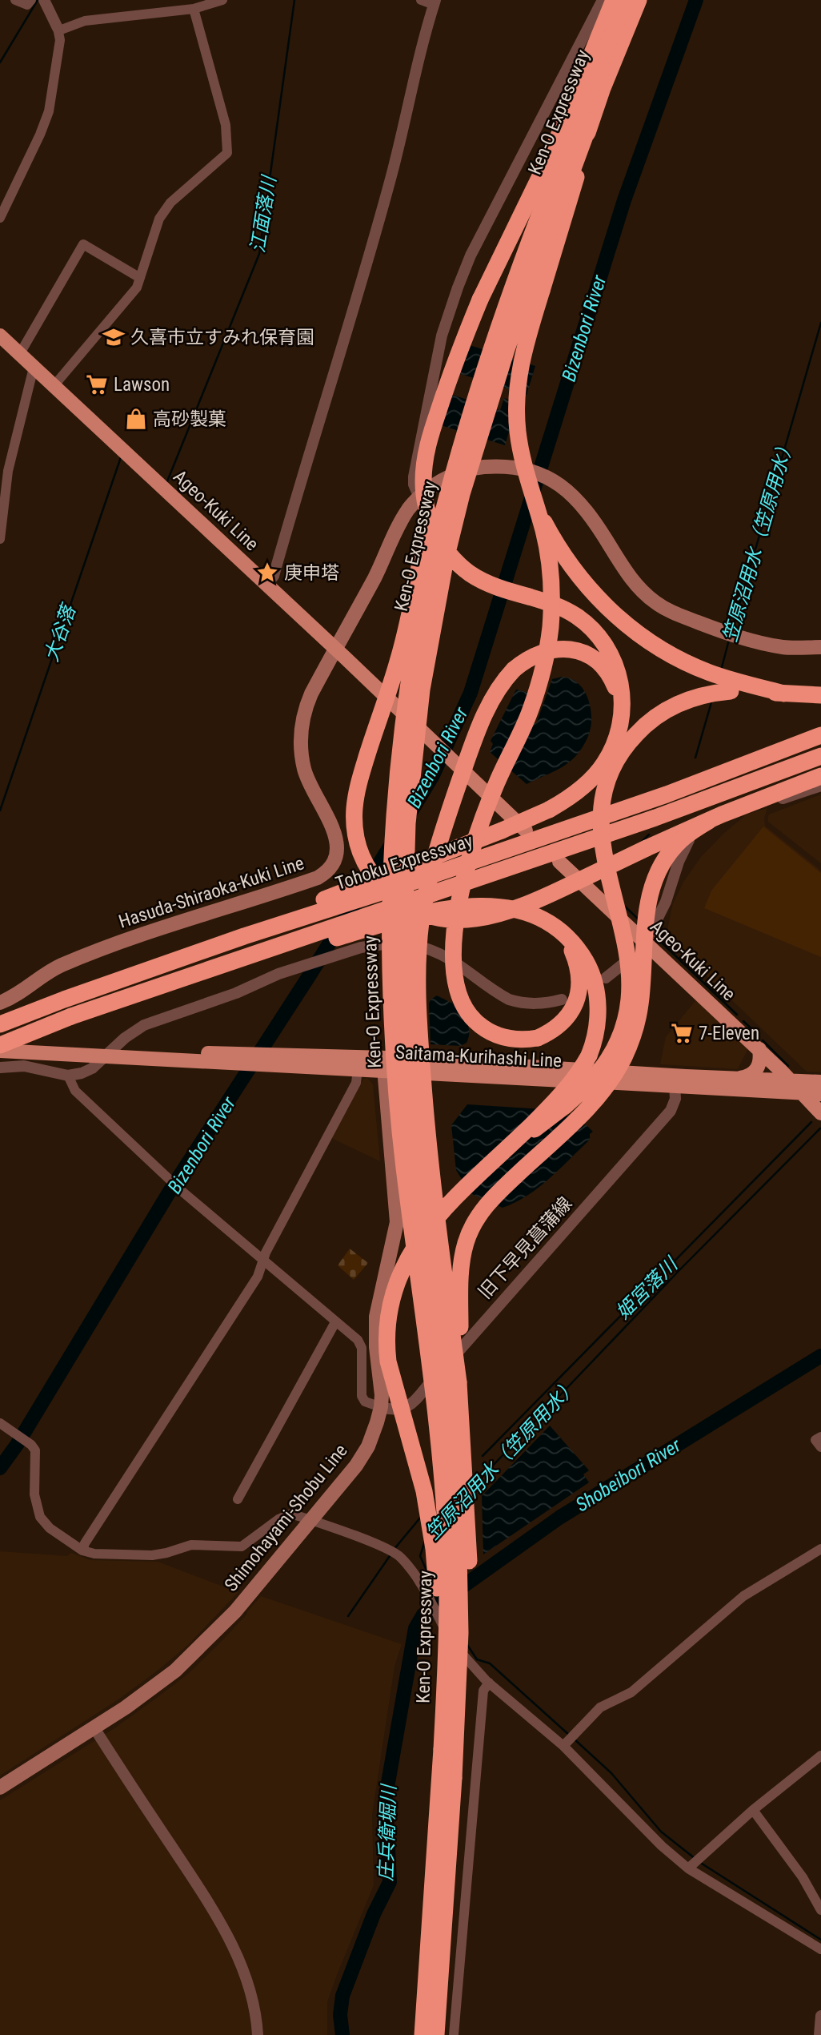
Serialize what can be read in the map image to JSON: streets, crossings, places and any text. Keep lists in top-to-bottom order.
{
  "streets": {
    "highway": ["Ken-O Expressway", "Tohoku Expressway"],
    "main road": [
      "Ageo-Kuki Line",
      "Hasuda-Shiraoka-Kuki Line",
      "Saitama-Kurihashi Line",
      "Shimohayami-Shobu Line"
    ],
    "street": ["旧下早見菖蒲線"]
  },
  "crossings": [
    ["Ageo-Kuki Line", "Hasuda-Shiraoka-Kuki Line"],
    ["Ageo-Kuki Line", "Saitama-Kurihashi Line"],
    ["Tohoku Expressway", "Saitama-Kurihashi Line"],
    ["Saitama-Kurihashi Line", "旧下早見菖蒲線"],
    ["Saitama-Kurihashi Line", "Shimohayami-Shobu Line"],
    ["旧下早見菖蒲線", "Shimohayami-Shobu Line"]
  ],
  "water": [
    "江面落川",
    "Bizenbori River",
    "笠原沼用水（笠原用水）",
    "大谷落",
    "姫宮落川",
    "Shobeibori River",
    "庄兵衛堀川"
  ],
  "places": {
    "school or university": ["久喜市立すみれ保育園"],
    "supermarket": ["Lawson", "7-Eleven"],
    "shop": ["高砂製菓"],
    "place": ["庚申塔"]
  }
}
